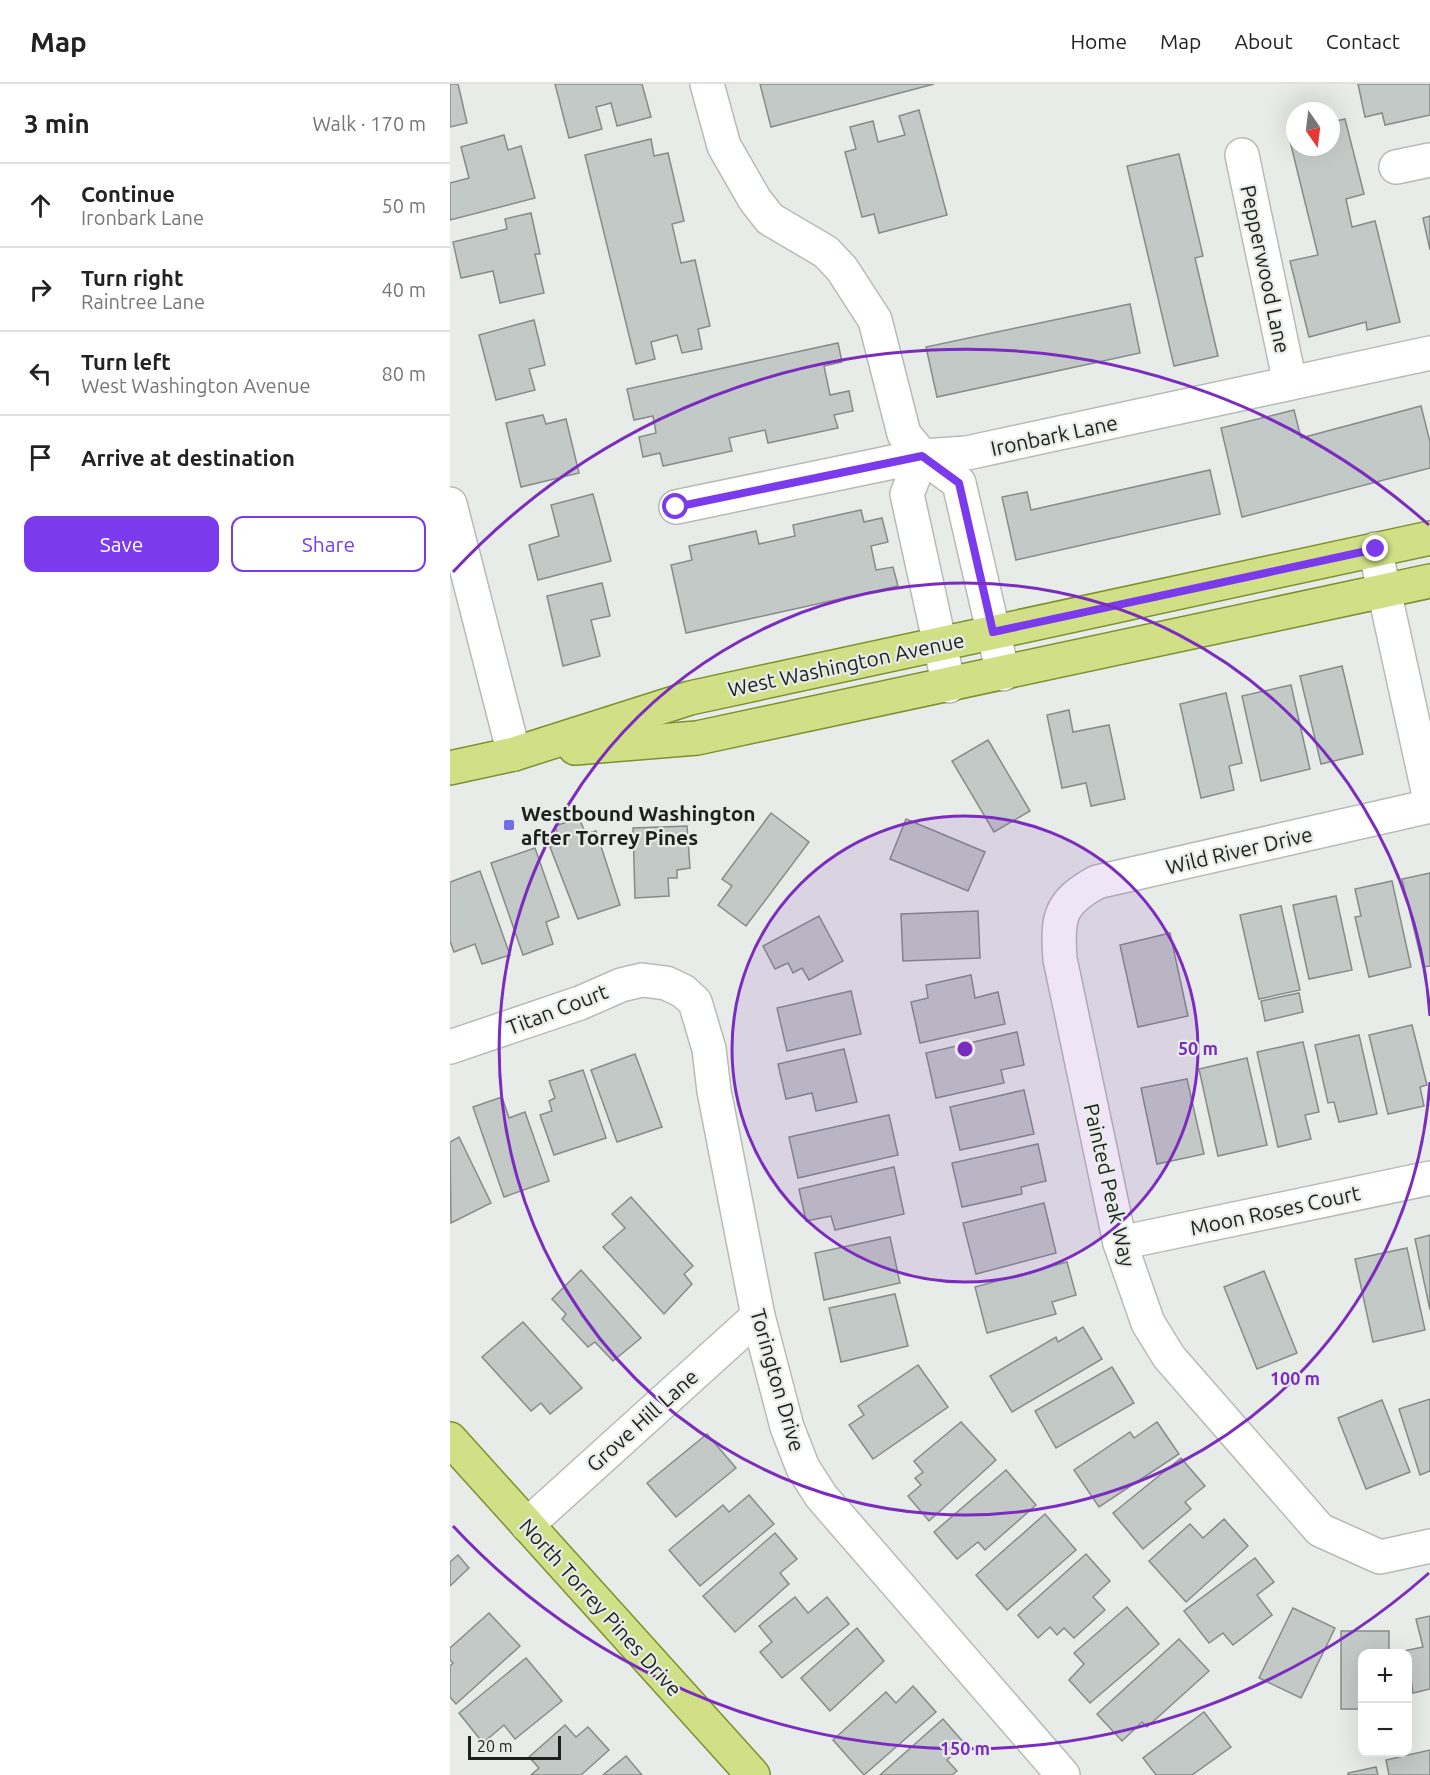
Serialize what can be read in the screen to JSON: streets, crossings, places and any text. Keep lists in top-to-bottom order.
{
  "streets": {
    "main road": ["West Washington Avenue", "North Torrey Pines Drive"],
    "street": [
      "Pepperwood Lane",
      "Ironbark Lane",
      "Wild River Drive",
      "Titan Court",
      "Painted Peak Way",
      "Moon Roses Court",
      "Torington Drive",
      "Grove Hill Lane"
    ]
  },
  "crossings": [
    ["Pepperwood Lane", "Ironbark Lane"],
    ["Wild River Drive", "Painted Peak Way"],
    ["Titan Court", "Torington Drive"],
    ["Painted Peak Way", "Moon Roses Court"],
    ["Torington Drive", "Grove Hill Lane"],
    ["Grove Hill Lane", "North Torrey Pines Drive"]
  ],
  "places": {
    "transit": ["Westbound Washington after Torrey Pines"]
  },
  "scale_bar": "20 m",
  "north": "bottom",
  "page": {
    "header": "Map",
    "nav": [
      "Home",
      "Map",
      "About",
      "Contact"
    ],
    "heading": ["3 min", "Walk · 170 m"],
    "list": [
      ["Continue", "Ironbark Lane", "50 m"],
      ["Turn right", "Raintree Lane", "40 m"],
      ["Turn left", "West Washington Avenue", "80 m"],
      "Arrive at destination"
    ],
    "buttons": ["Save", "Share"],
    "map_buttons": ["+", "−"],
    "scale": "20 m"
  },
  "rings": ["50 m", "100 m", "150 m"]
}
